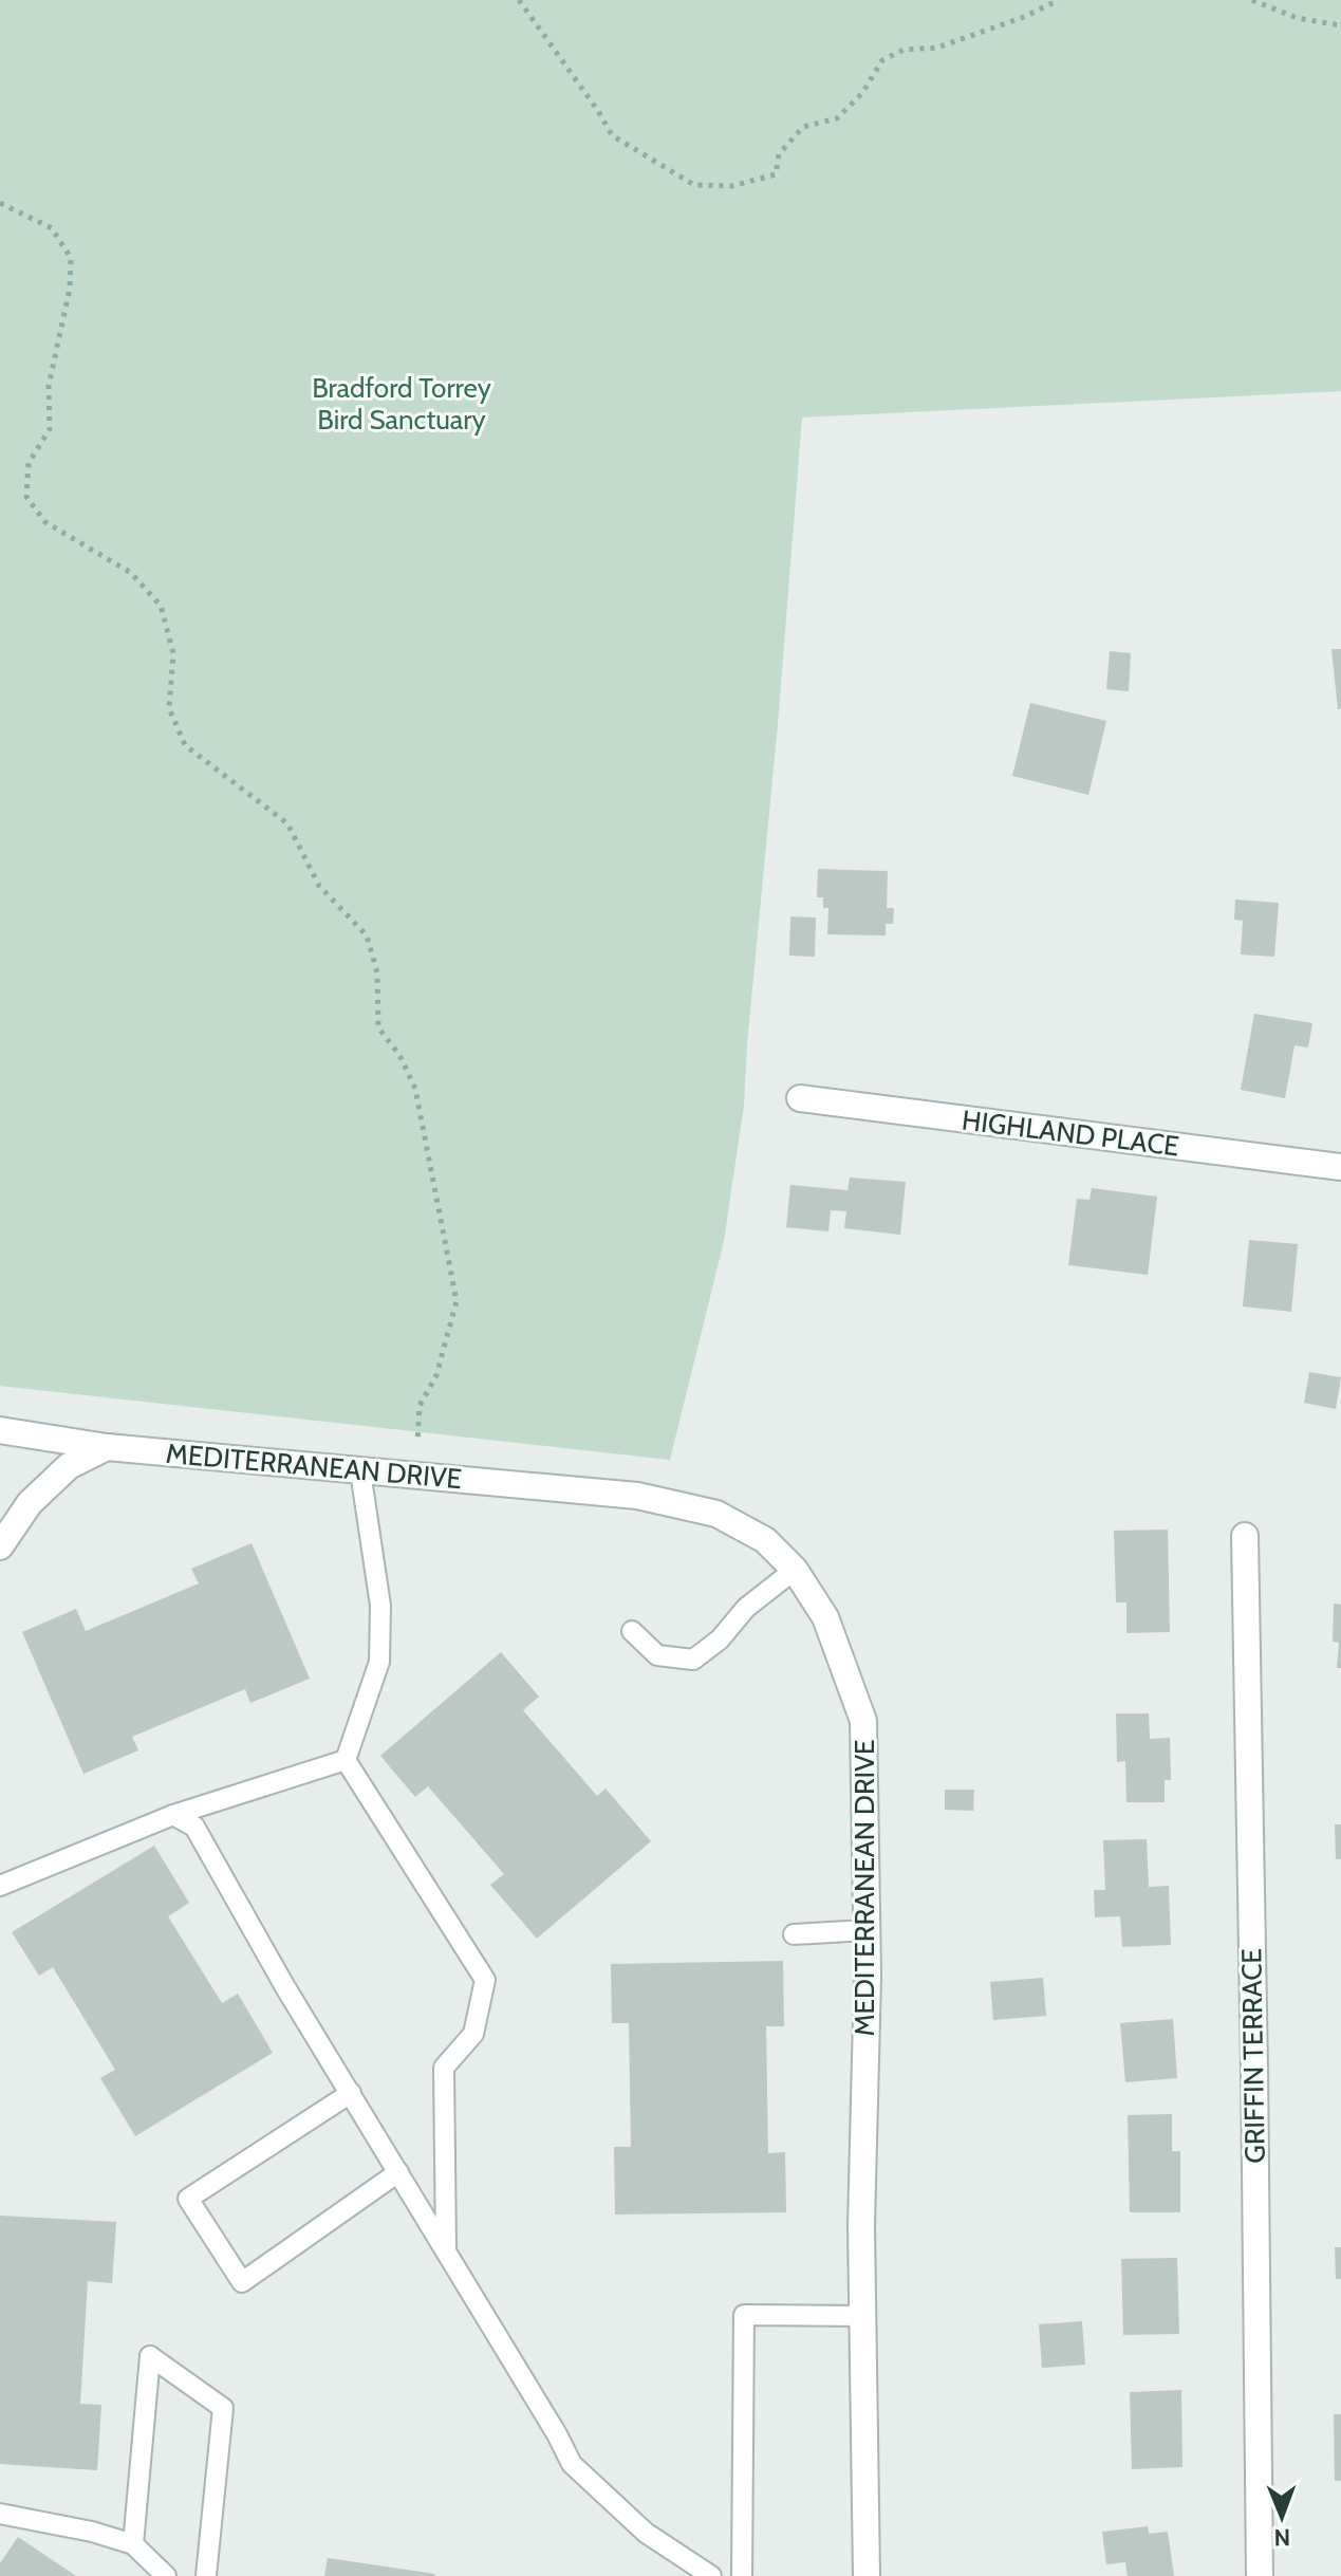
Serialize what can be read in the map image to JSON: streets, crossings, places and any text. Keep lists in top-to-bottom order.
{
  "streets": {
    "street": ["HIGHLAND PLACE", "MEDITERRANEAN DRIVE", "GRIFFIN TERRACE"]
  },
  "parks": ["Bradford Torrey Bird Sanctuary"],
  "north": "bottom"
}
